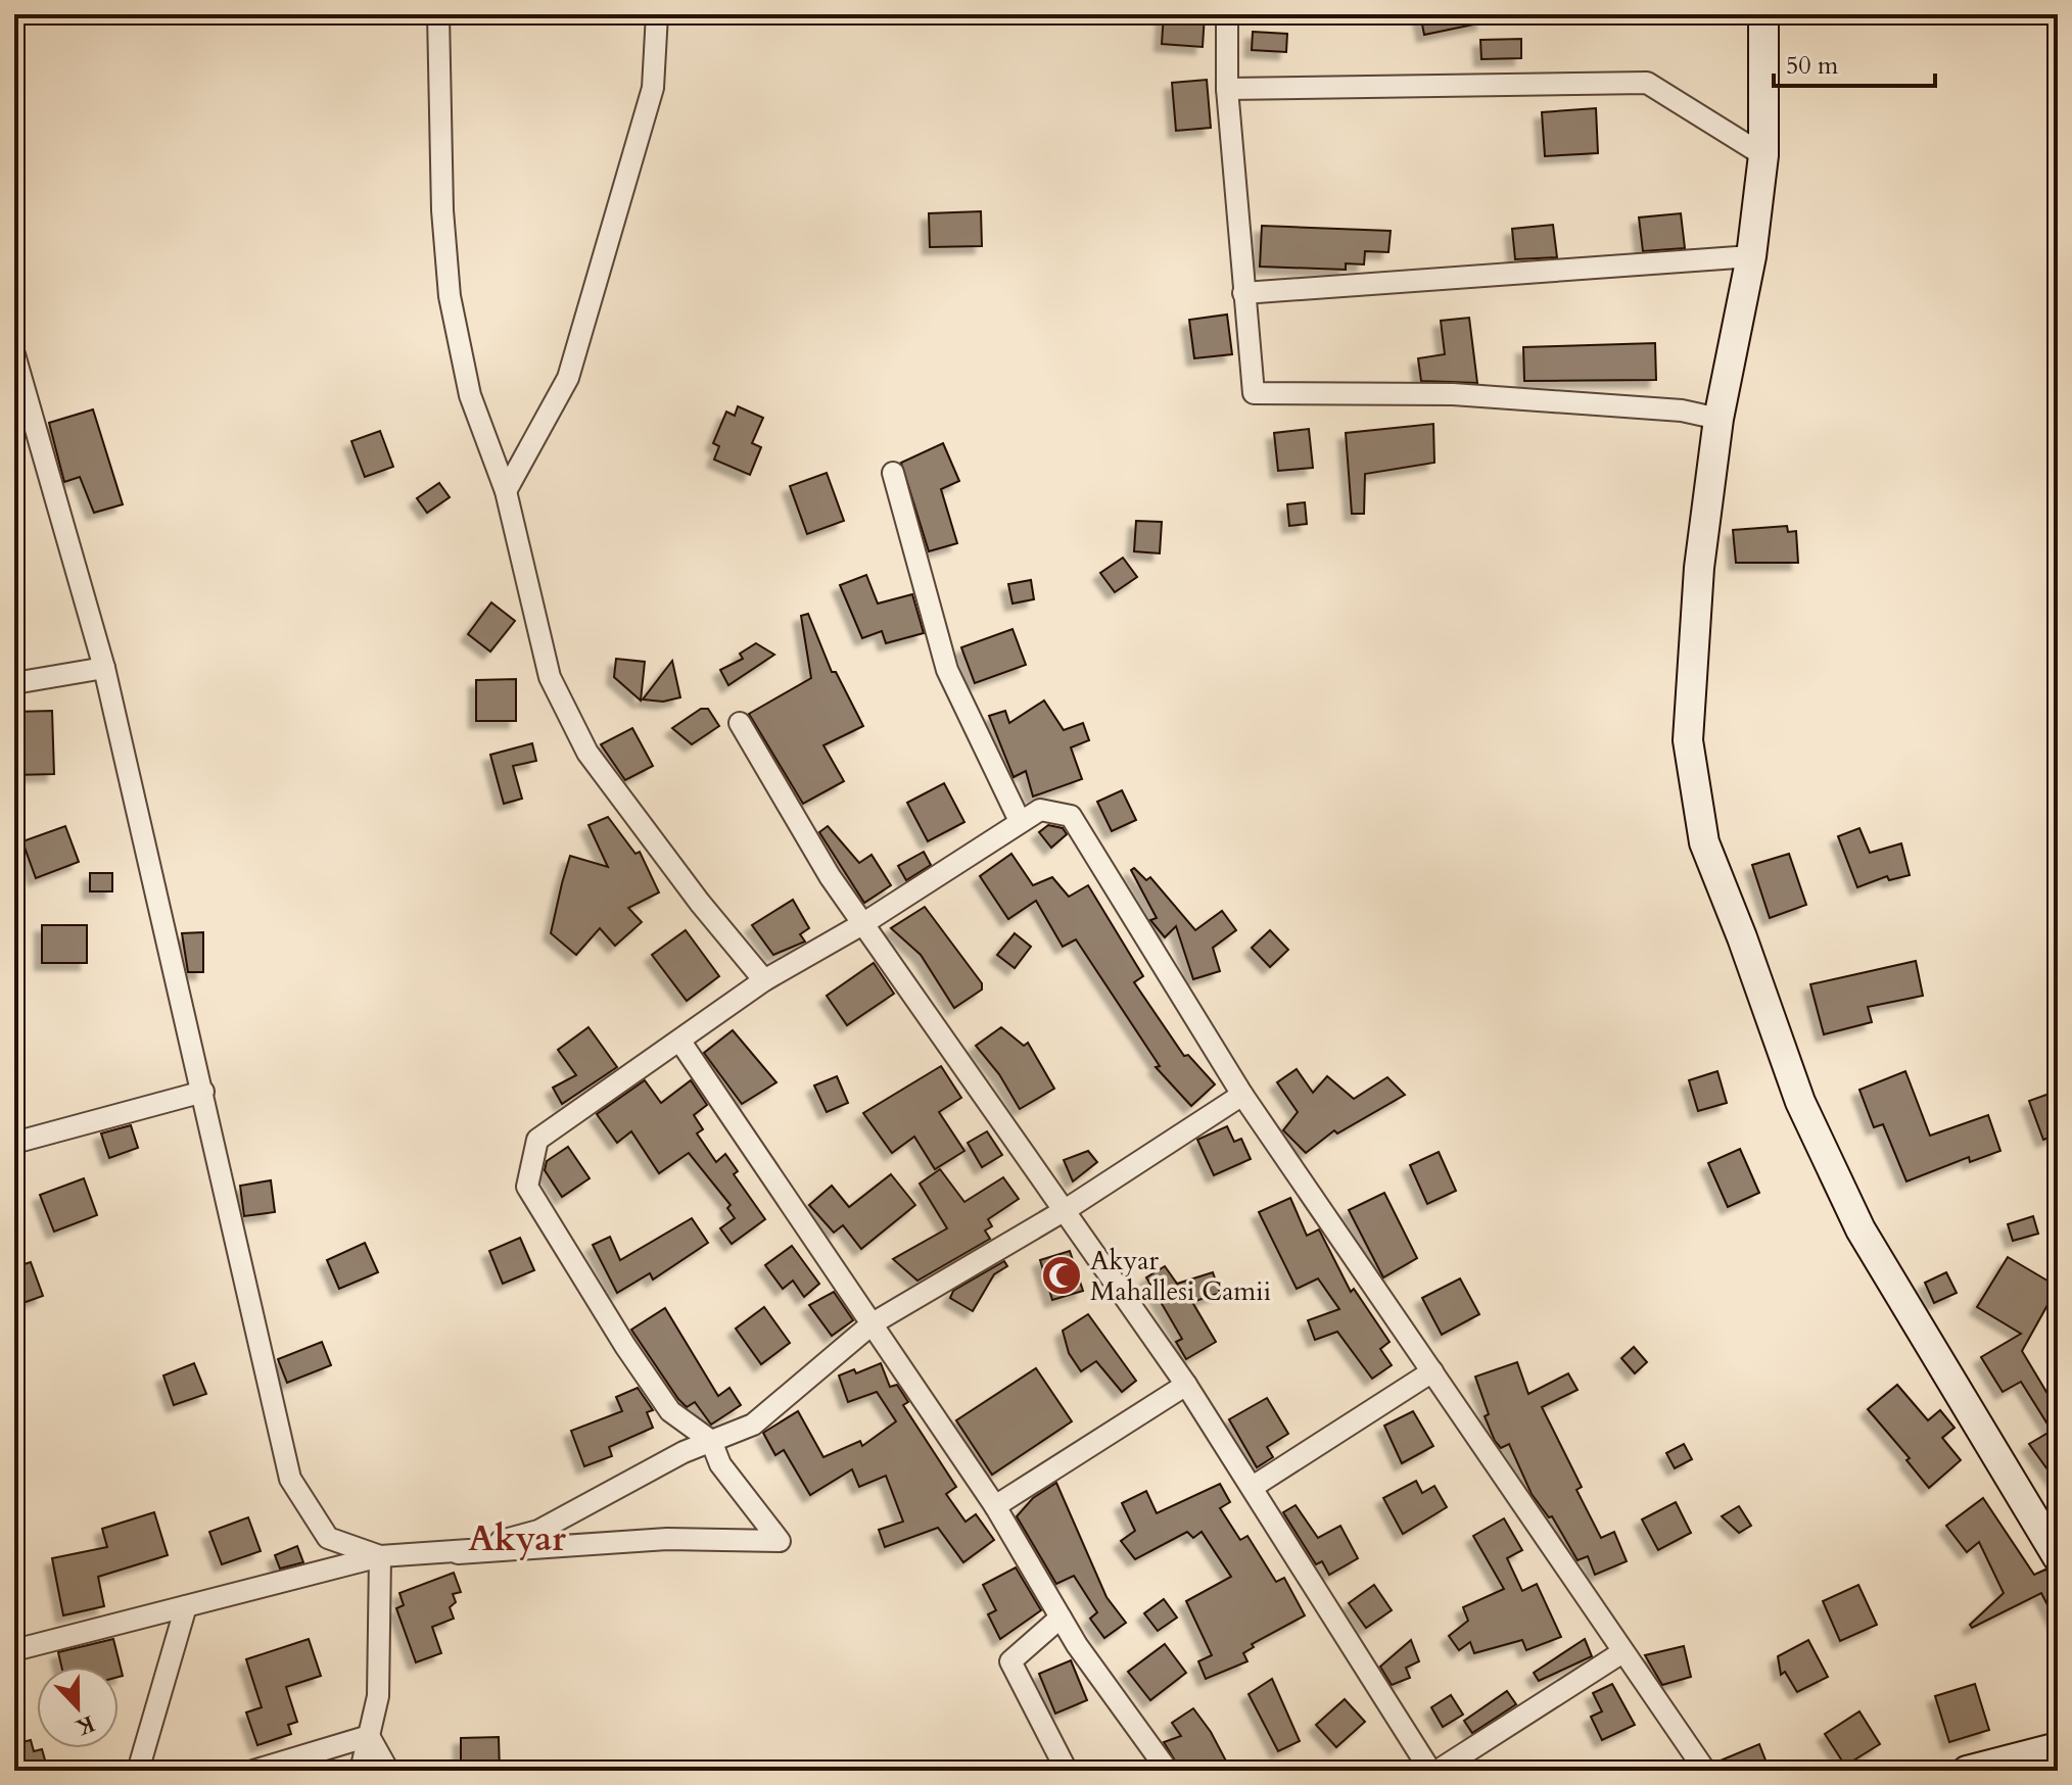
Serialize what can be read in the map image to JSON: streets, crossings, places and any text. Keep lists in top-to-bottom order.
{
  "districts": ["Akyar"],
  "places": {
    "mosque": ["Akyar Mahallesi Camii"]
  },
  "scale_bar": "50 m",
  "north": "bottom"
}
